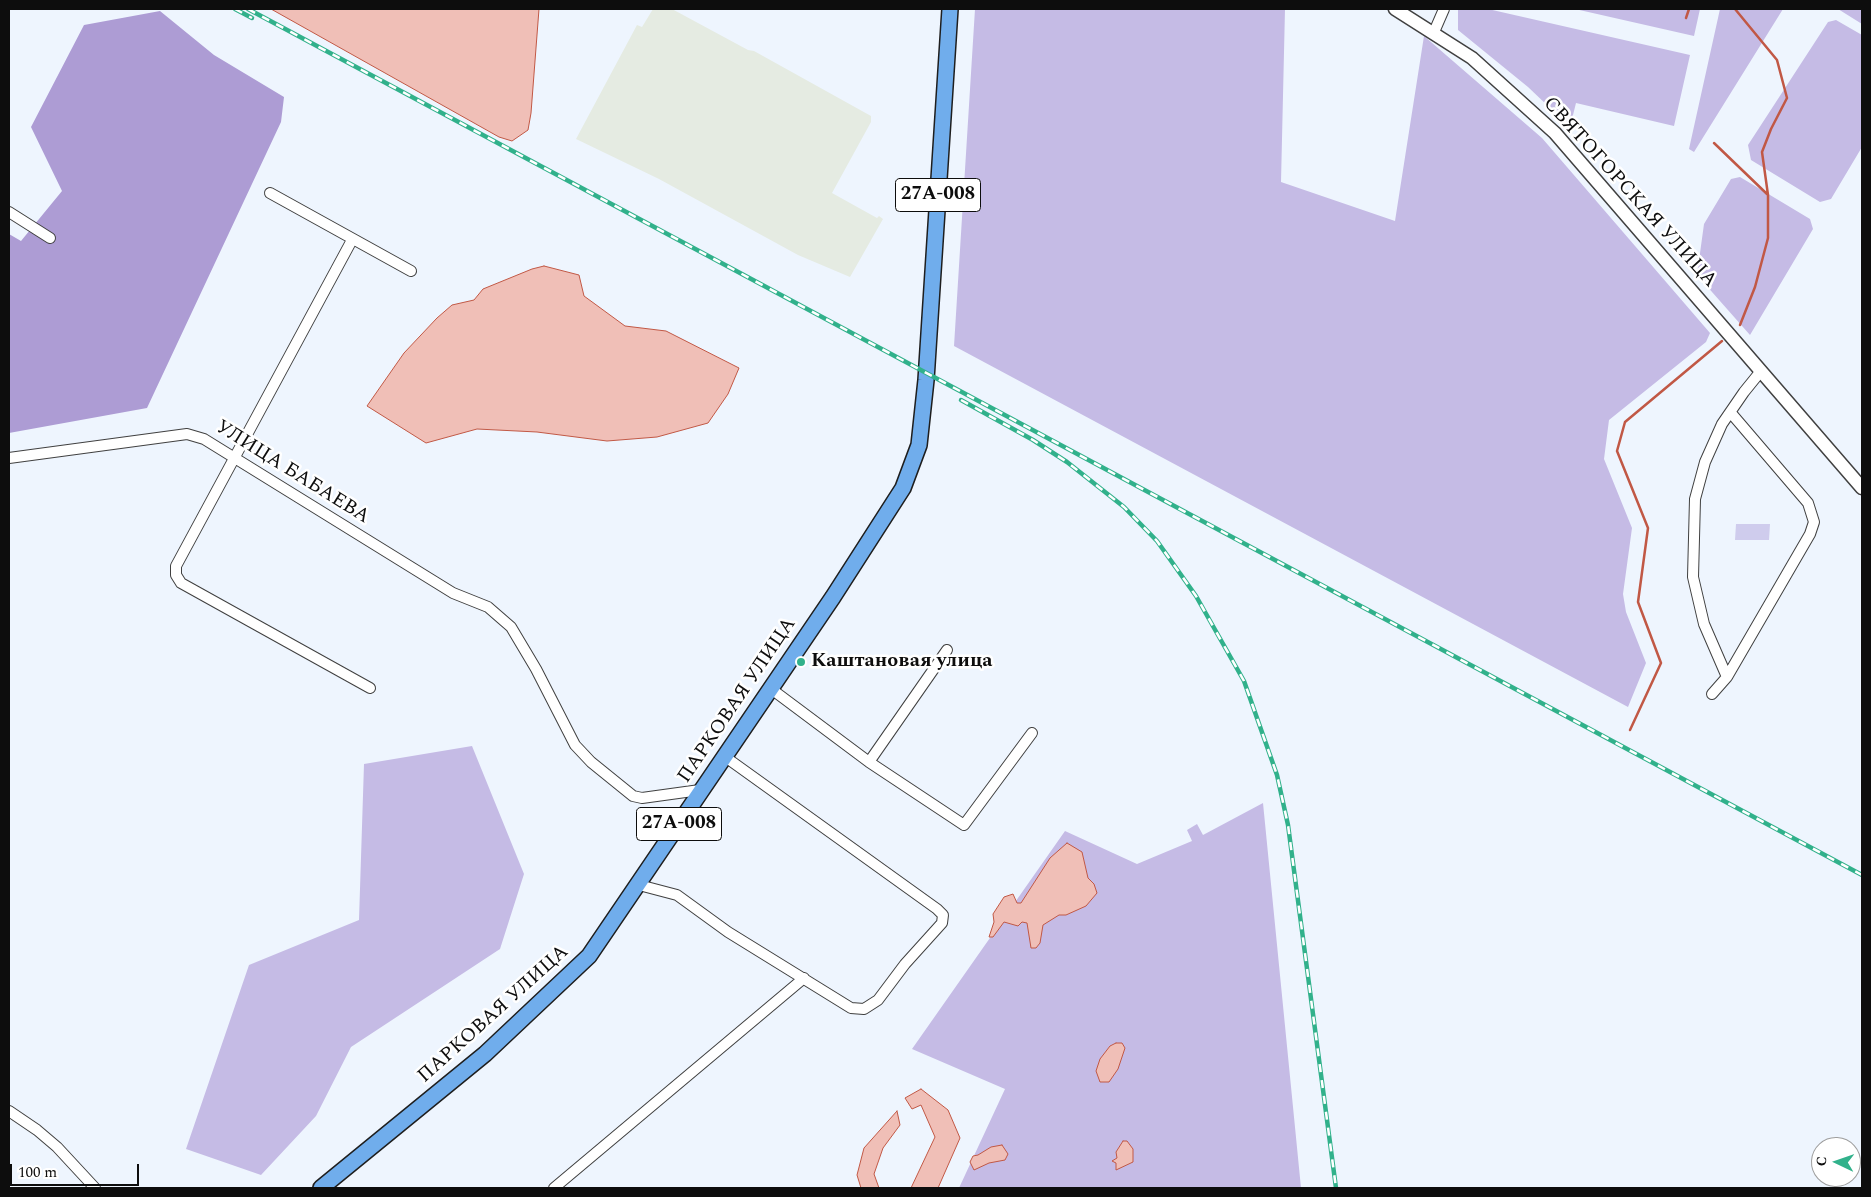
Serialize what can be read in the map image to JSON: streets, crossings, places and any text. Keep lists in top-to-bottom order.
{
  "streets": {
    "main road": ["27А-008", "ПАРКОВАЯ УЛИЦА"],
    "street": ["СВЯТОГОРСКАЯ УЛИЦА", "УЛИЦА БАБАЕВА"]
  },
  "crossings": [
    ["УЛИЦА БАБАЕВА", "ПАРКОВАЯ УЛИЦА"]
  ],
  "places": ["Каштановая улица"],
  "scale_bar": "100 m",
  "north": "left"
}
